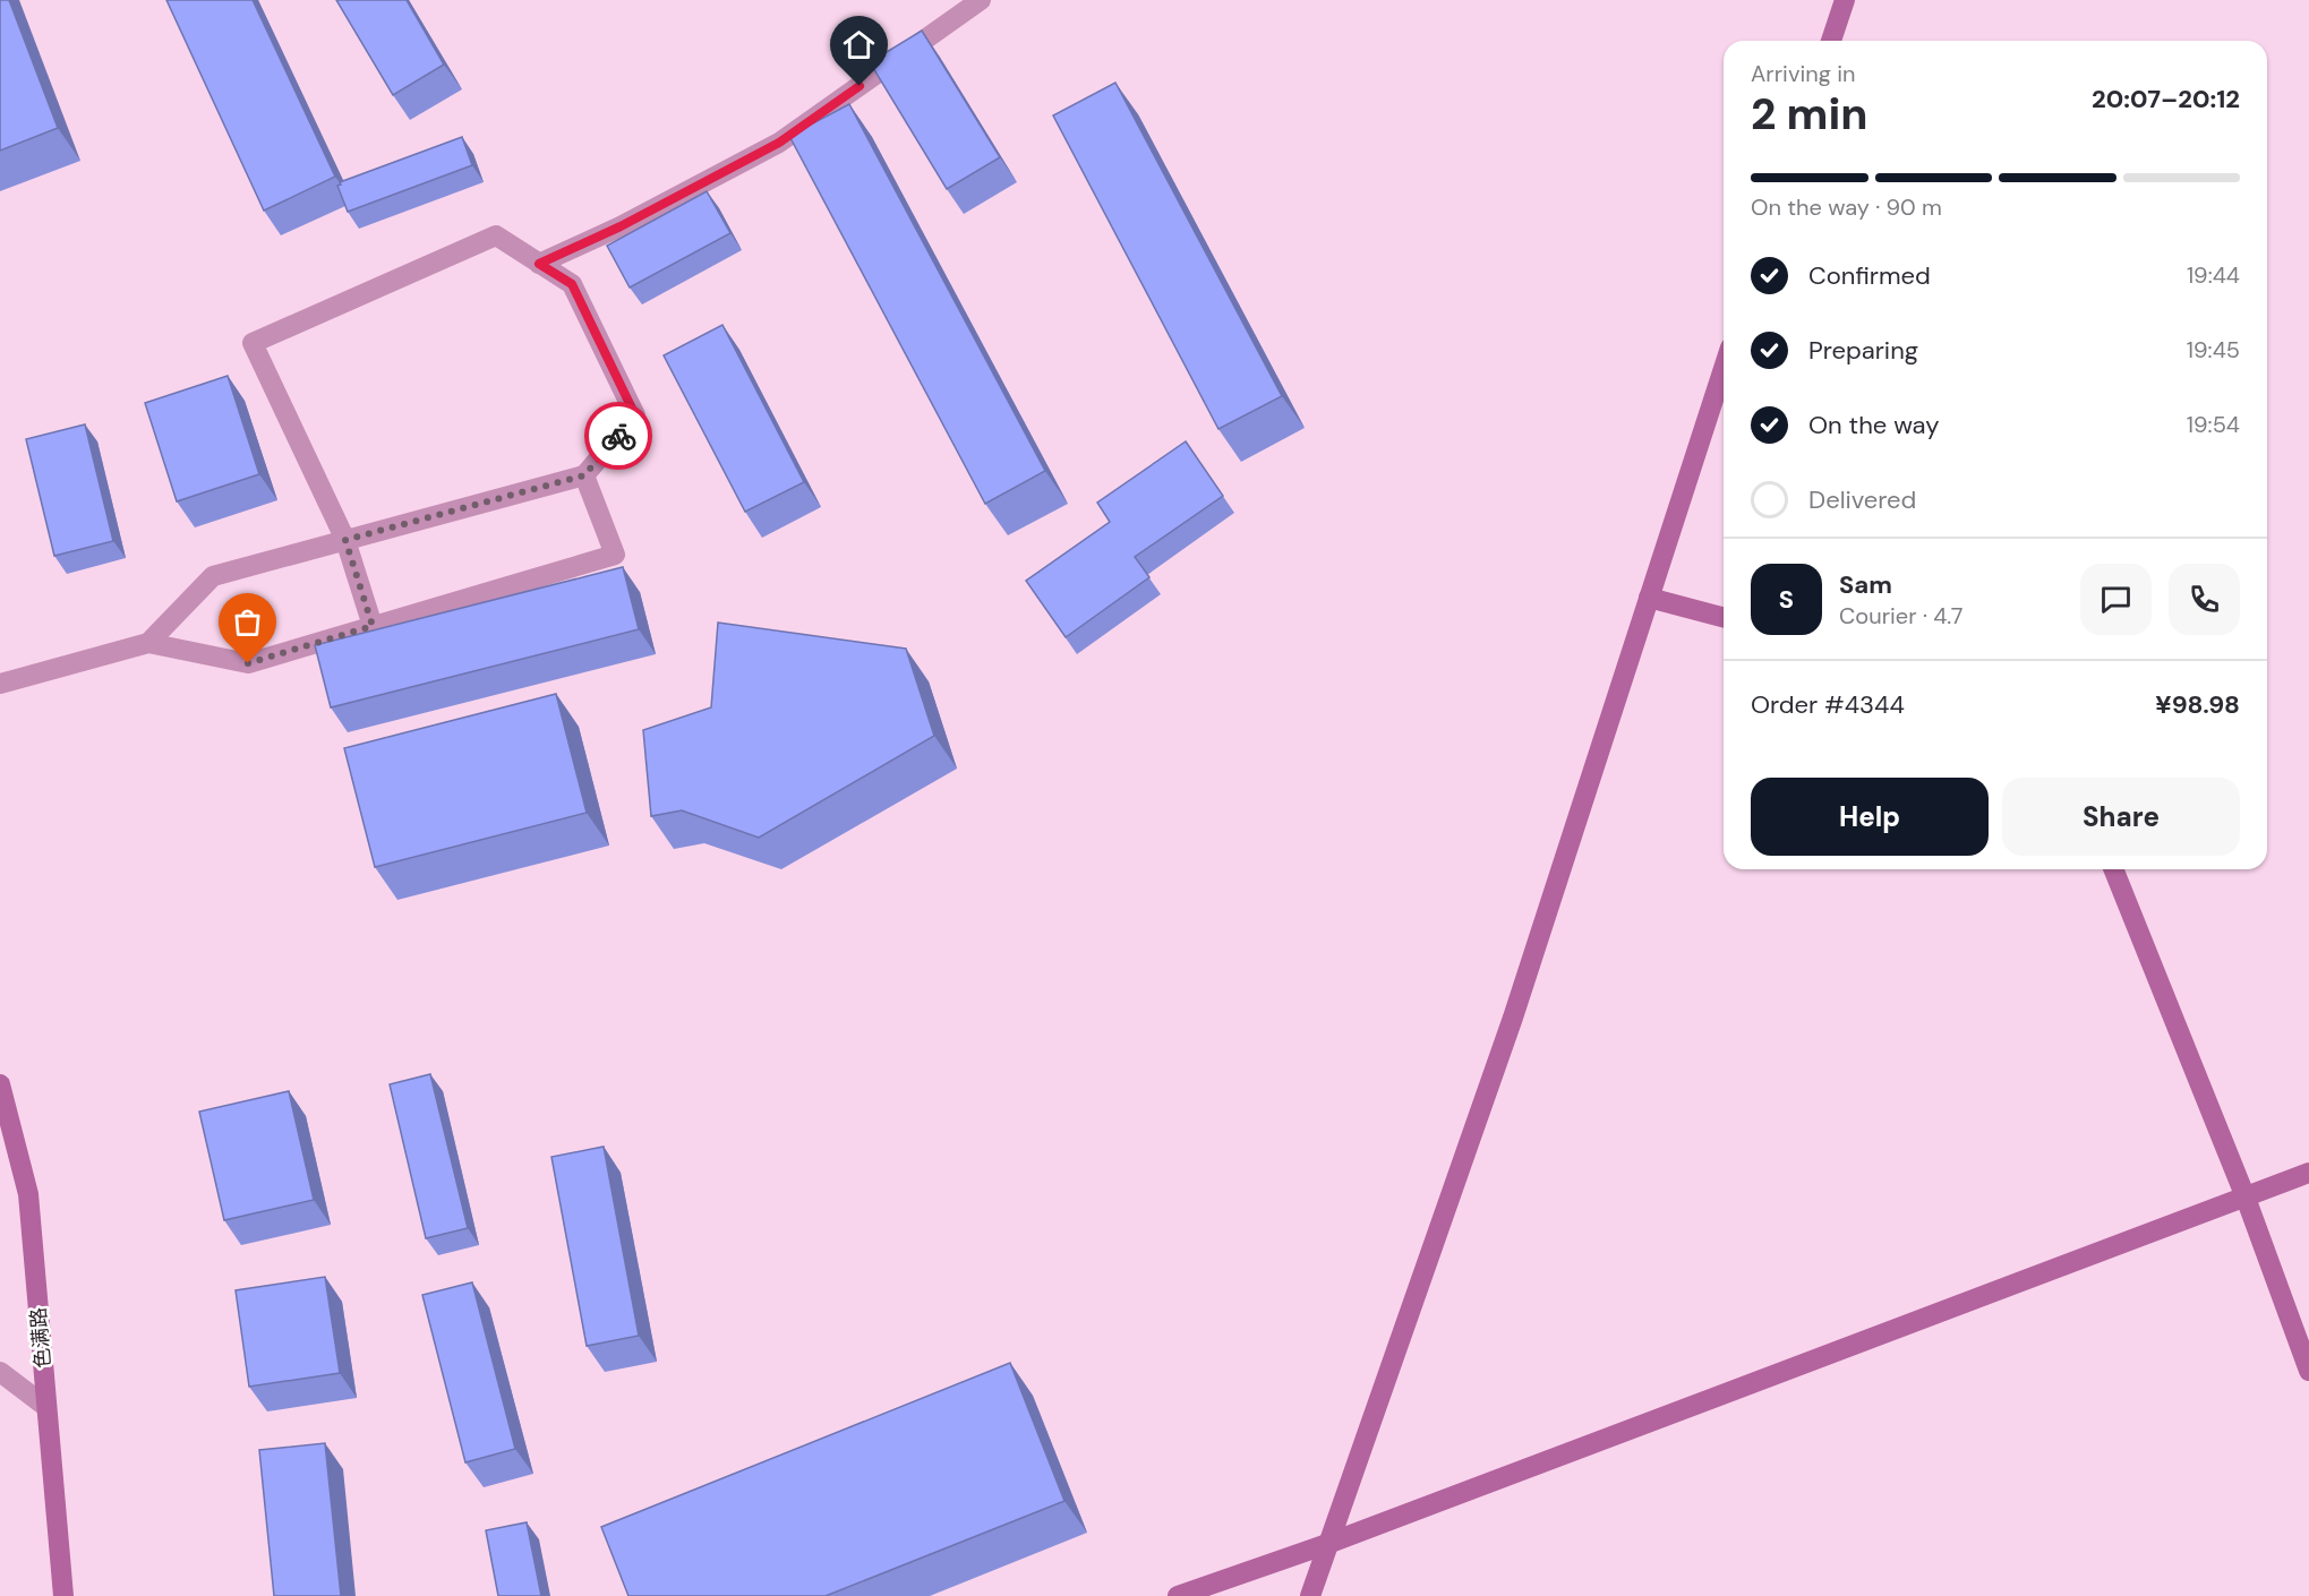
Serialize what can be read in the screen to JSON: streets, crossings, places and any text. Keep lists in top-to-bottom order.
{
  "streets": {
    "street": ["色满路"]
  },
  "page": {
    "heading": ["2 min", "Arriving in", "20:07–20:12"],
    "panel": [
      "Sam",
      "Courier · 4.7",
      "Order #4344",
      "¥98.98"
    ],
    "bar": "On the way · 90 m",
    "list": [
      ["Confirmed", "19:44"],
      ["Preparing", "19:45"],
      ["On the way", "19:54"],
      "Delivered"
    ],
    "round": "S",
    "buttons": ["Help", "Share"]
  }
}
